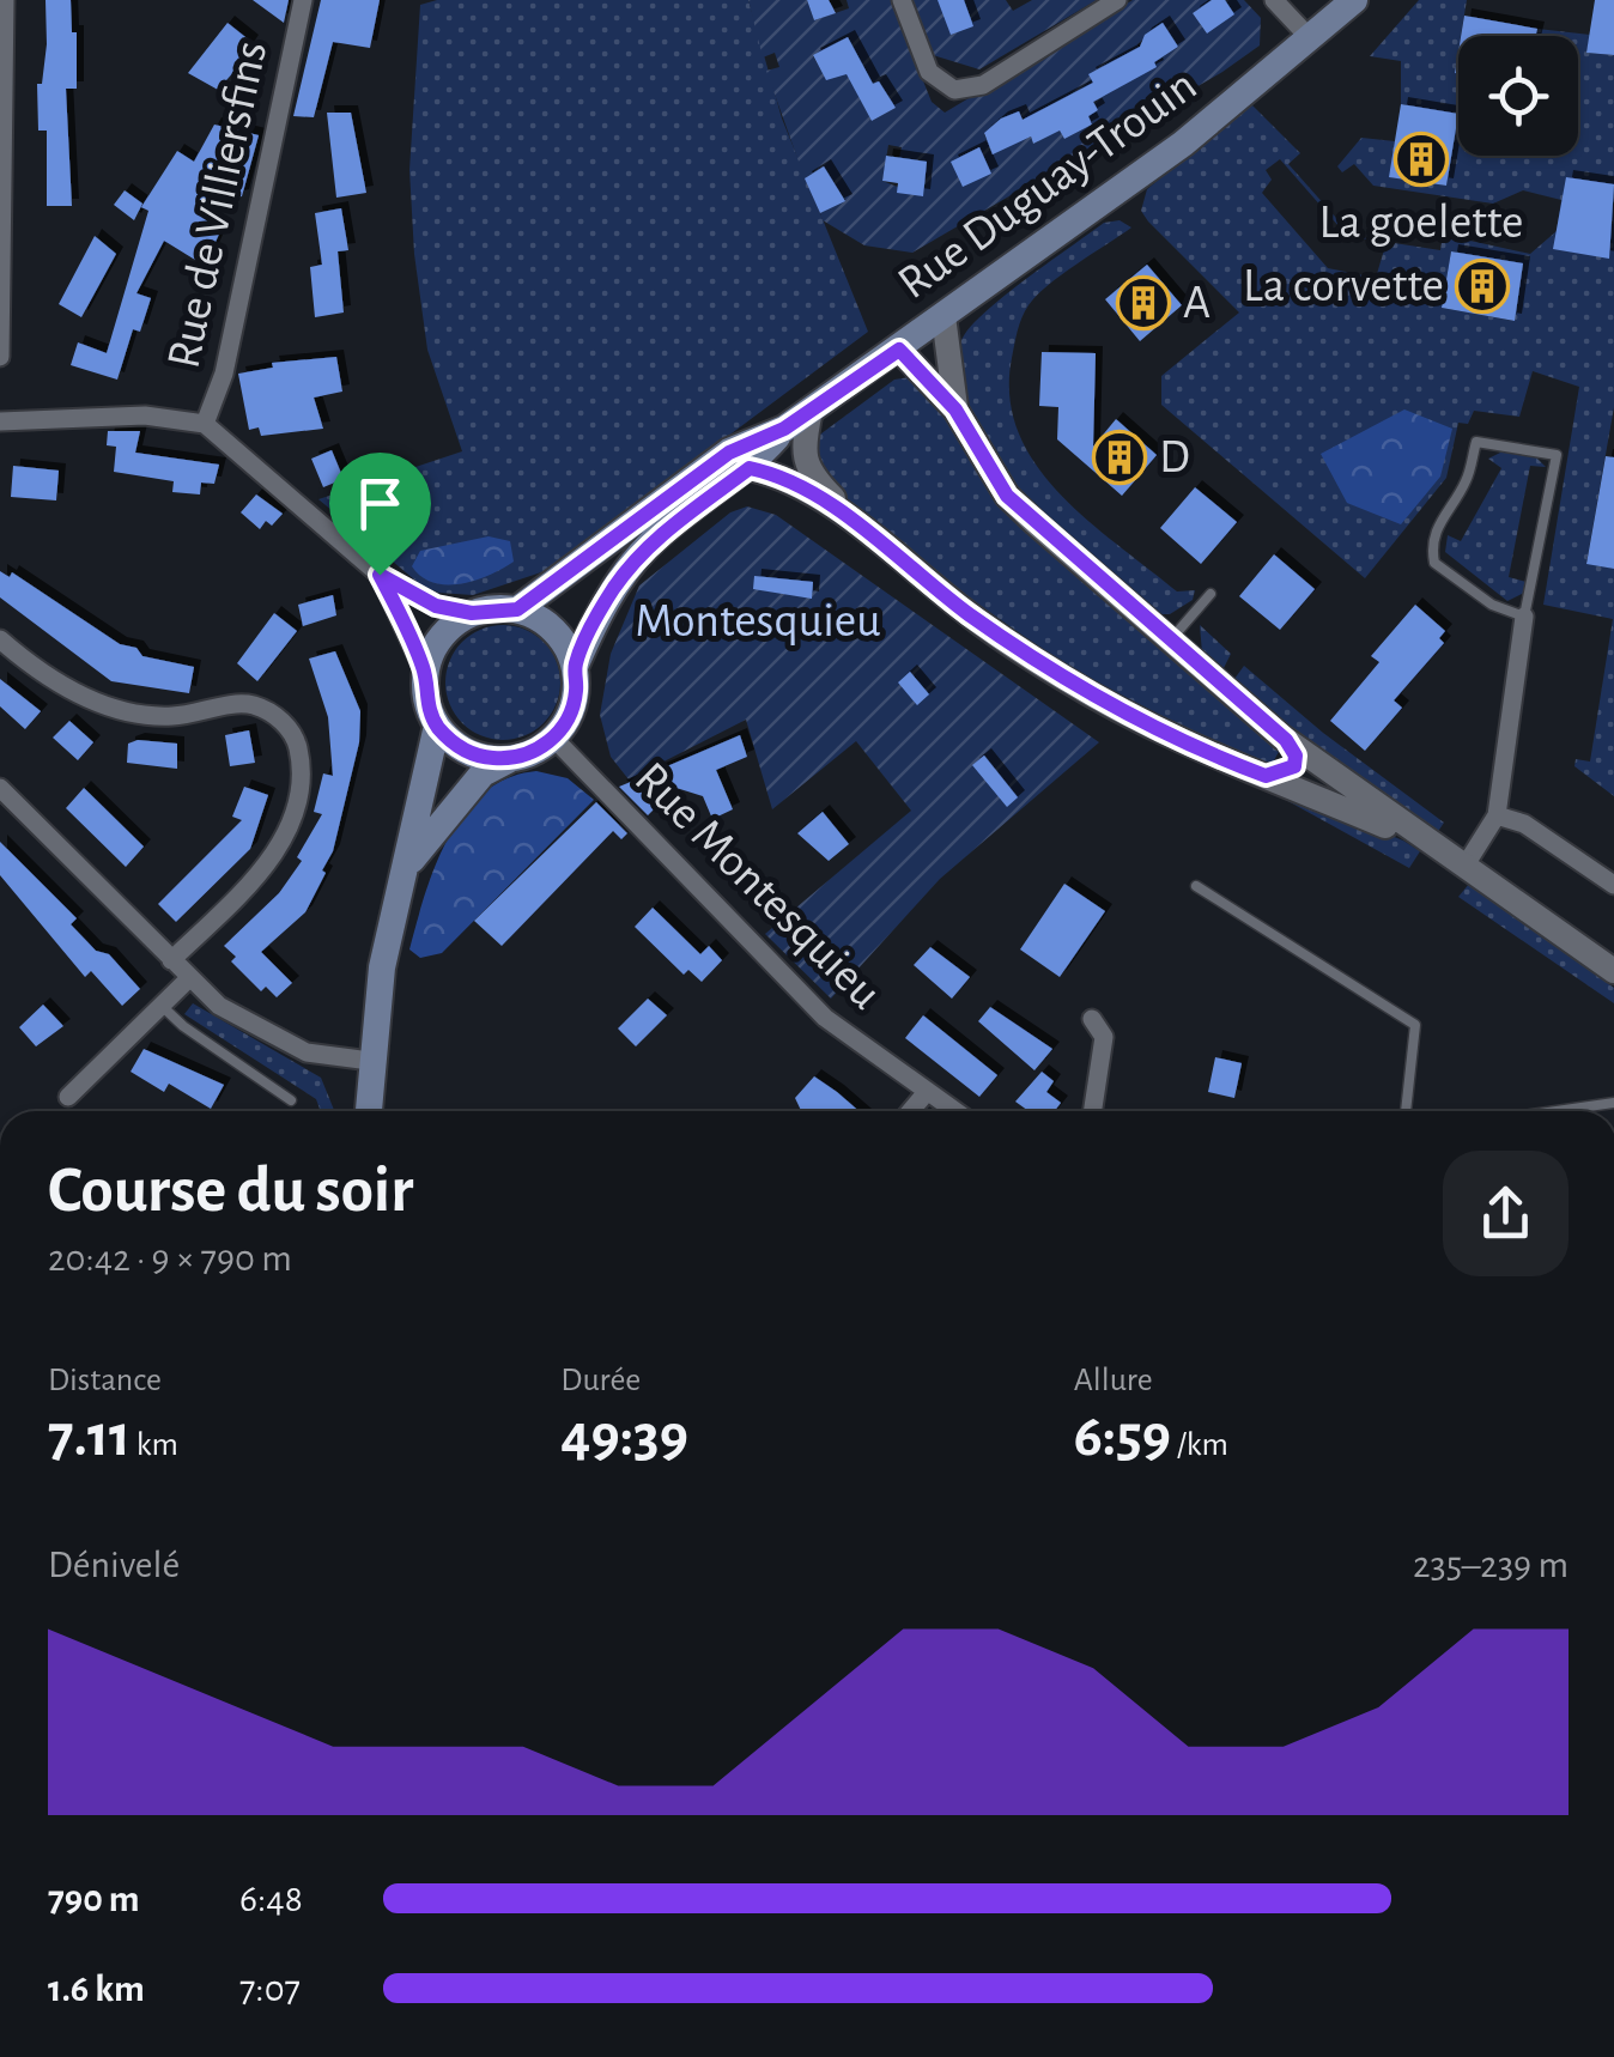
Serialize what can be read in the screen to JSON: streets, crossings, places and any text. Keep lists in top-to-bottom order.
{
  "streets": {
    "main road": ["Rue Duguay-Trouin"],
    "street": ["Rue de Villiersfins", "Rue Montesquieu"]
  },
  "crossings": [
    ["Rue Duguay-Trouin", "Rue Montesquieu"]
  ],
  "parks": ["Montesquieu"],
  "places": {
    "building": [
      "La goelette",
      "La corvette",
      "A",
      "D"
    ]
  },
  "page": {
    "heading": ["Course du soir", "20:42 · 9 × 790 m"],
    "stats": [
      ["Distance", "7.11 km"],
      ["Durée", "49:39"],
      ["Allure", "6:59 /km"]
    ],
    "chart": ["Dénivelé", "235–239 m"],
    "list": [
      {
        "name": "790 m",
        "note": "6:48"
      },
      {
        "name": "1.6 km",
        "note": "7:07"
      }
    ]
  }
}
